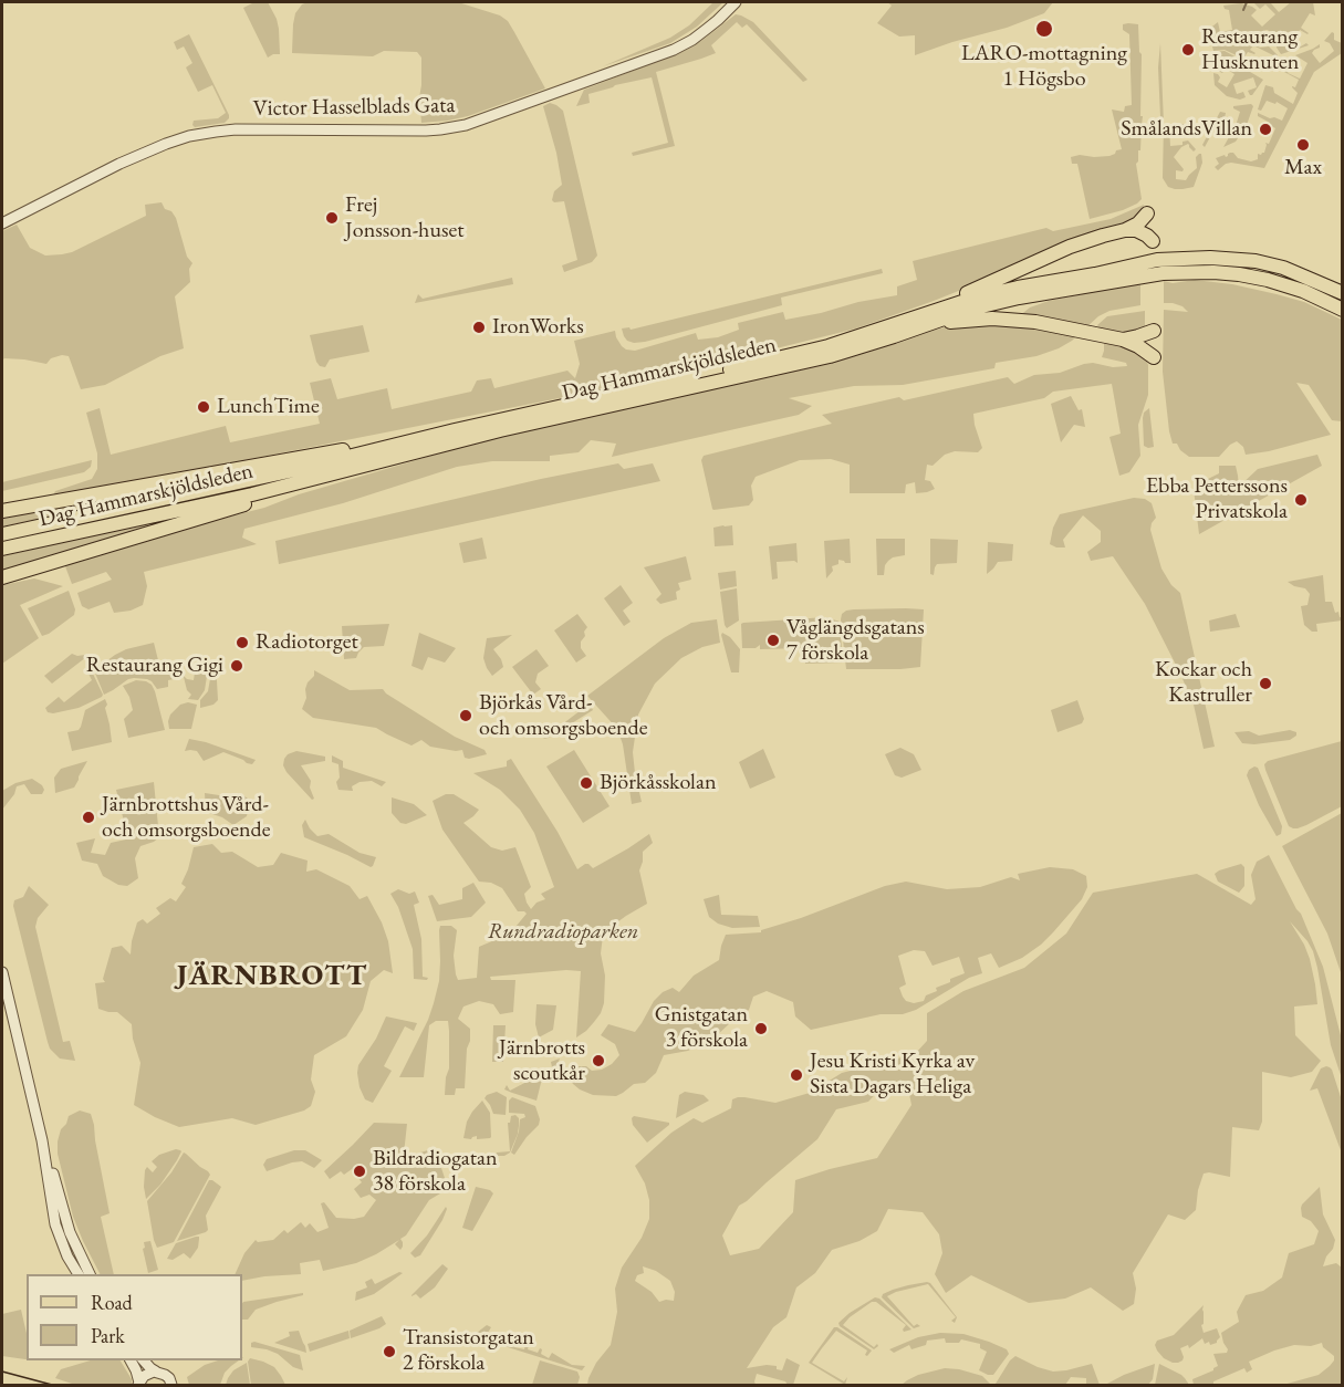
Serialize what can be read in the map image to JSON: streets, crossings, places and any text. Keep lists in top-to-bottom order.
{
  "streets": {
    "main road": ["Dag Hammarskjöldsleden"],
    "street": ["Victor Hasselblads Gata"]
  },
  "districts": ["JÄRNBROTT"],
  "parks": ["Rundradioparken"],
  "places": [
    "LARO-mottagning 1 Högsbo",
    "Restaurang Husknuten",
    "SmålandsVillan",
    "Max",
    "Frej Jonsson-huset",
    "IronWorks",
    "LunchTime",
    "Ebba Petterssons Privatskola",
    "Våglängdsgatans 7 förskola",
    "Radiotorget",
    "Restaurang Gigi",
    "Kockar och Kastruller",
    "Björkås Vård- och omsorgsboende",
    "Björkåsskolan",
    "Järnbrottshus Vård- och omsorgsboende",
    "Gnistgatan 3 förskola",
    "Järnbrotts scoutkår",
    "Jesu Kristi Kyrka av Sista Dagars Heliga",
    "Bildradiogatan 38 förskola",
    "Transistorgatan 2 förskola"
  ],
  "legend": ["Road", "Park"]
}
